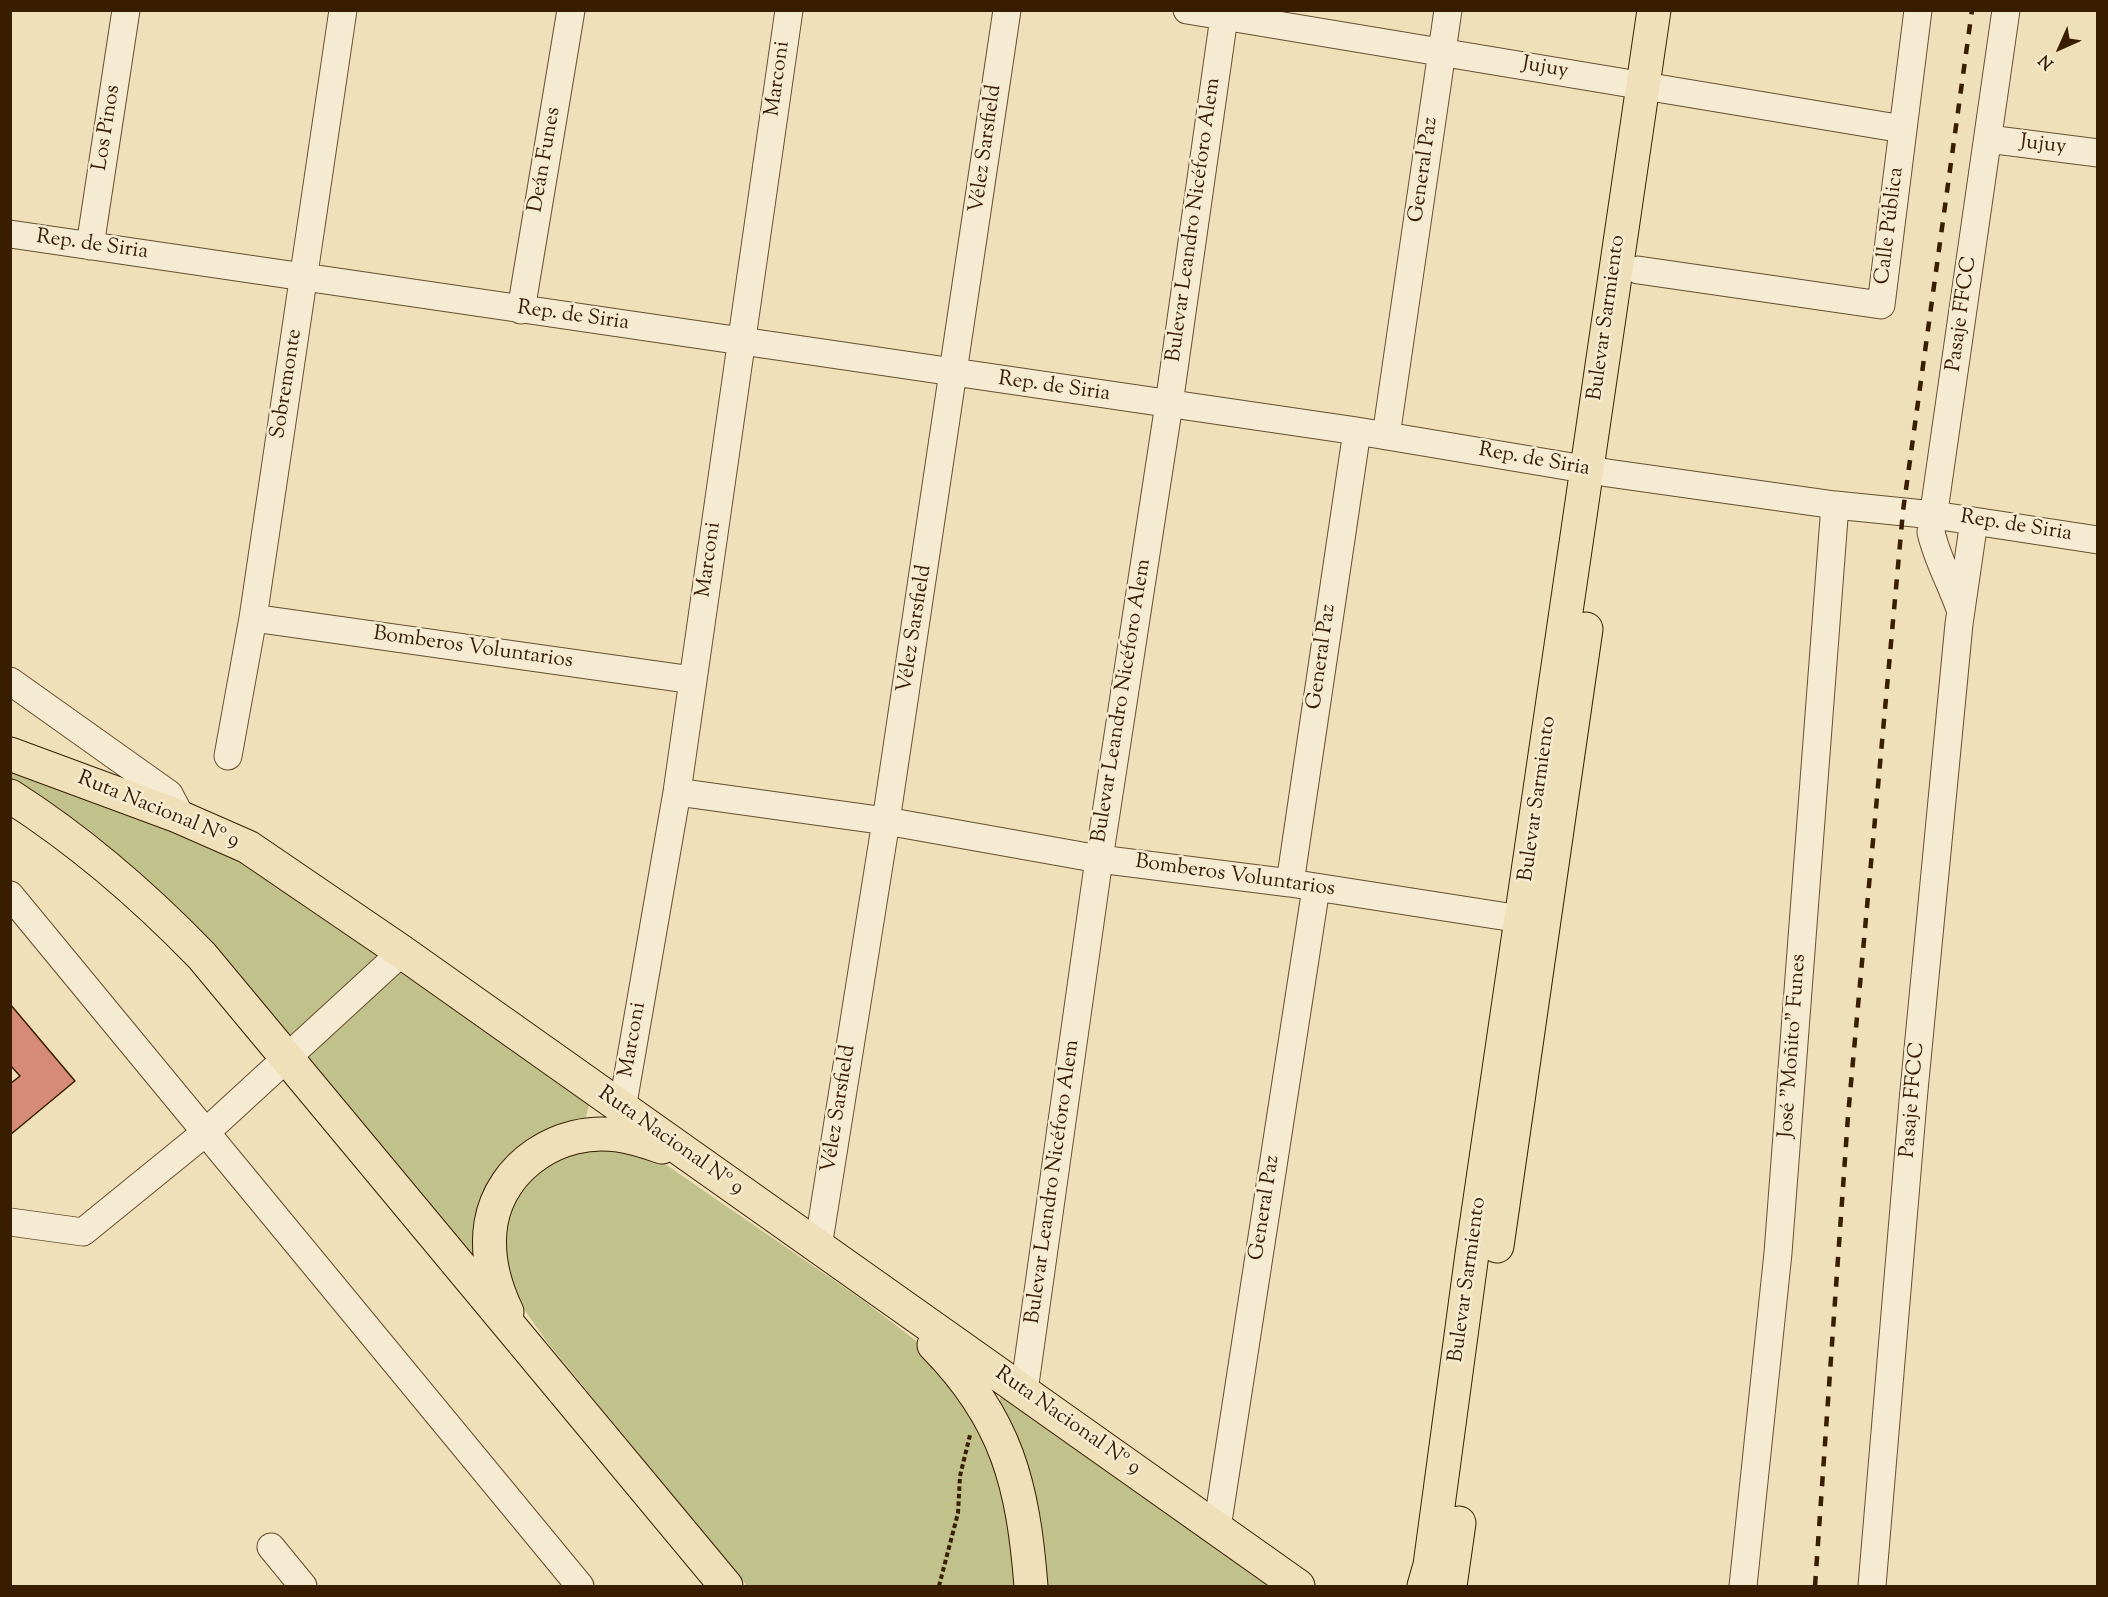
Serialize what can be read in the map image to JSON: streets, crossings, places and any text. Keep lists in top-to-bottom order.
{
  "streets": {
    "main road": ["Bulevar Sarmiento", "Ruta Nacional Nº 9"],
    "street": [
      "Jujuy",
      "Marconi",
      "Los Pinos",
      "Vélez Sarsfield",
      "Deán Funes",
      "General Paz",
      "Bulevar Leandro Nicéforo Alem",
      "Calle Pública",
      "Rep. de Siria",
      "Pasaje FFCC",
      "Sobremonte",
      "Bomberos Voluntarios",
      "José \"Moñito\" Funes"
    ]
  },
  "crossings": [
    ["Jujuy", "General Paz"],
    ["Jujuy", "Bulevar Leandro Nicéforo Alem"],
    ["Jujuy", "Calle Pública"],
    ["Jujuy", "Pasaje FFCC"],
    ["Jujuy", "Bulevar Sarmiento"],
    ["Marconi", "Rep. de Siria"],
    ["Marconi", "Bomberos Voluntarios"],
    ["Marconi", "Ruta Nacional Nº 9"],
    ["Los Pinos", "Rep. de Siria"],
    ["Vélez Sarsfield", "Rep. de Siria"],
    ["Vélez Sarsfield", "Bomberos Voluntarios"],
    ["Vélez Sarsfield", "Ruta Nacional Nº 9"],
    ["Deán Funes", "Rep. de Siria"],
    ["General Paz", "Rep. de Siria"],
    ["General Paz", "Bomberos Voluntarios"],
    ["General Paz", "Ruta Nacional Nº 9"],
    ["Bulevar Leandro Nicéforo Alem", "Rep. de Siria"],
    ["Bulevar Leandro Nicéforo Alem", "Bomberos Voluntarios"],
    ["Bulevar Leandro Nicéforo Alem", "Ruta Nacional Nº 9"],
    ["Calle Pública", "Bulevar Sarmiento"],
    ["Rep. de Siria", "Pasaje FFCC"],
    ["Rep. de Siria", "Bulevar Sarmiento"],
    ["Rep. de Siria", "Sobremonte"],
    ["Rep. de Siria", "José \"Moñito\" Funes"],
    ["Bulevar Sarmiento", "Bomberos Voluntarios"],
    ["Sobremonte", "Bomberos Voluntarios"]
  ],
  "north": "bottom left"
}
